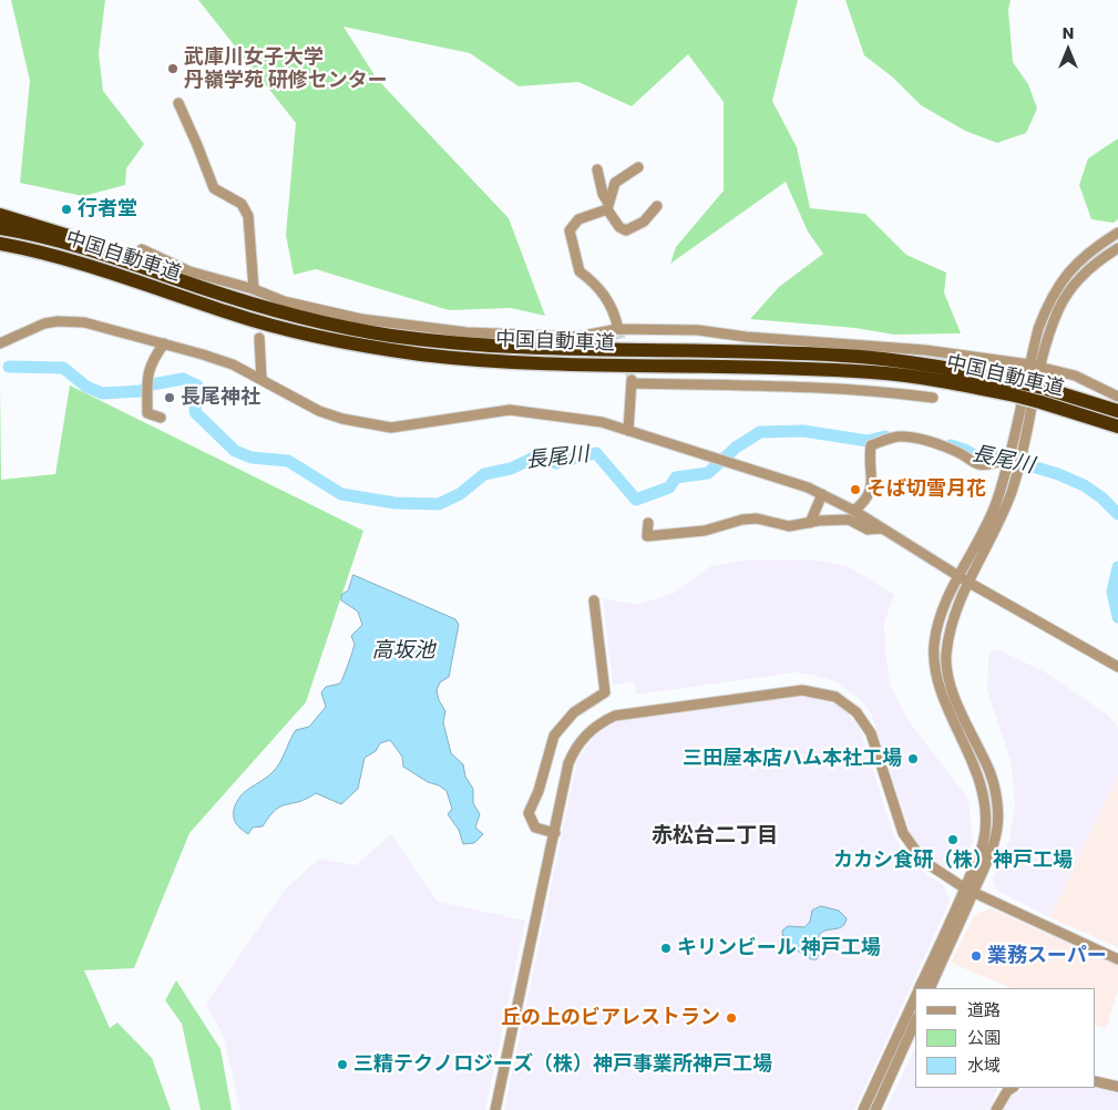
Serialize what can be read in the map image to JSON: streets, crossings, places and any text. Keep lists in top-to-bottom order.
{
  "streets": {
    "highway": ["中国自動車道"]
  },
  "districts": ["赤松台二丁目"],
  "water": ["長尾川", "高坂池"],
  "places": [
    "武庫川女子大学 丹嶺学苑 研修センター",
    "行者堂",
    "長尾神社",
    "そば切雪月花",
    "三田屋本店ハム本社工場",
    "カカシ食研（株）神戸工場",
    "キリンビール 神戸工場",
    "業務スーパー",
    "丘の上のビアレストラン",
    "三精テクノロジーズ（株）神戸事業所神戸工場"
  ],
  "legend": ["道路", "公園", "水域"],
  "north": "top"
}
